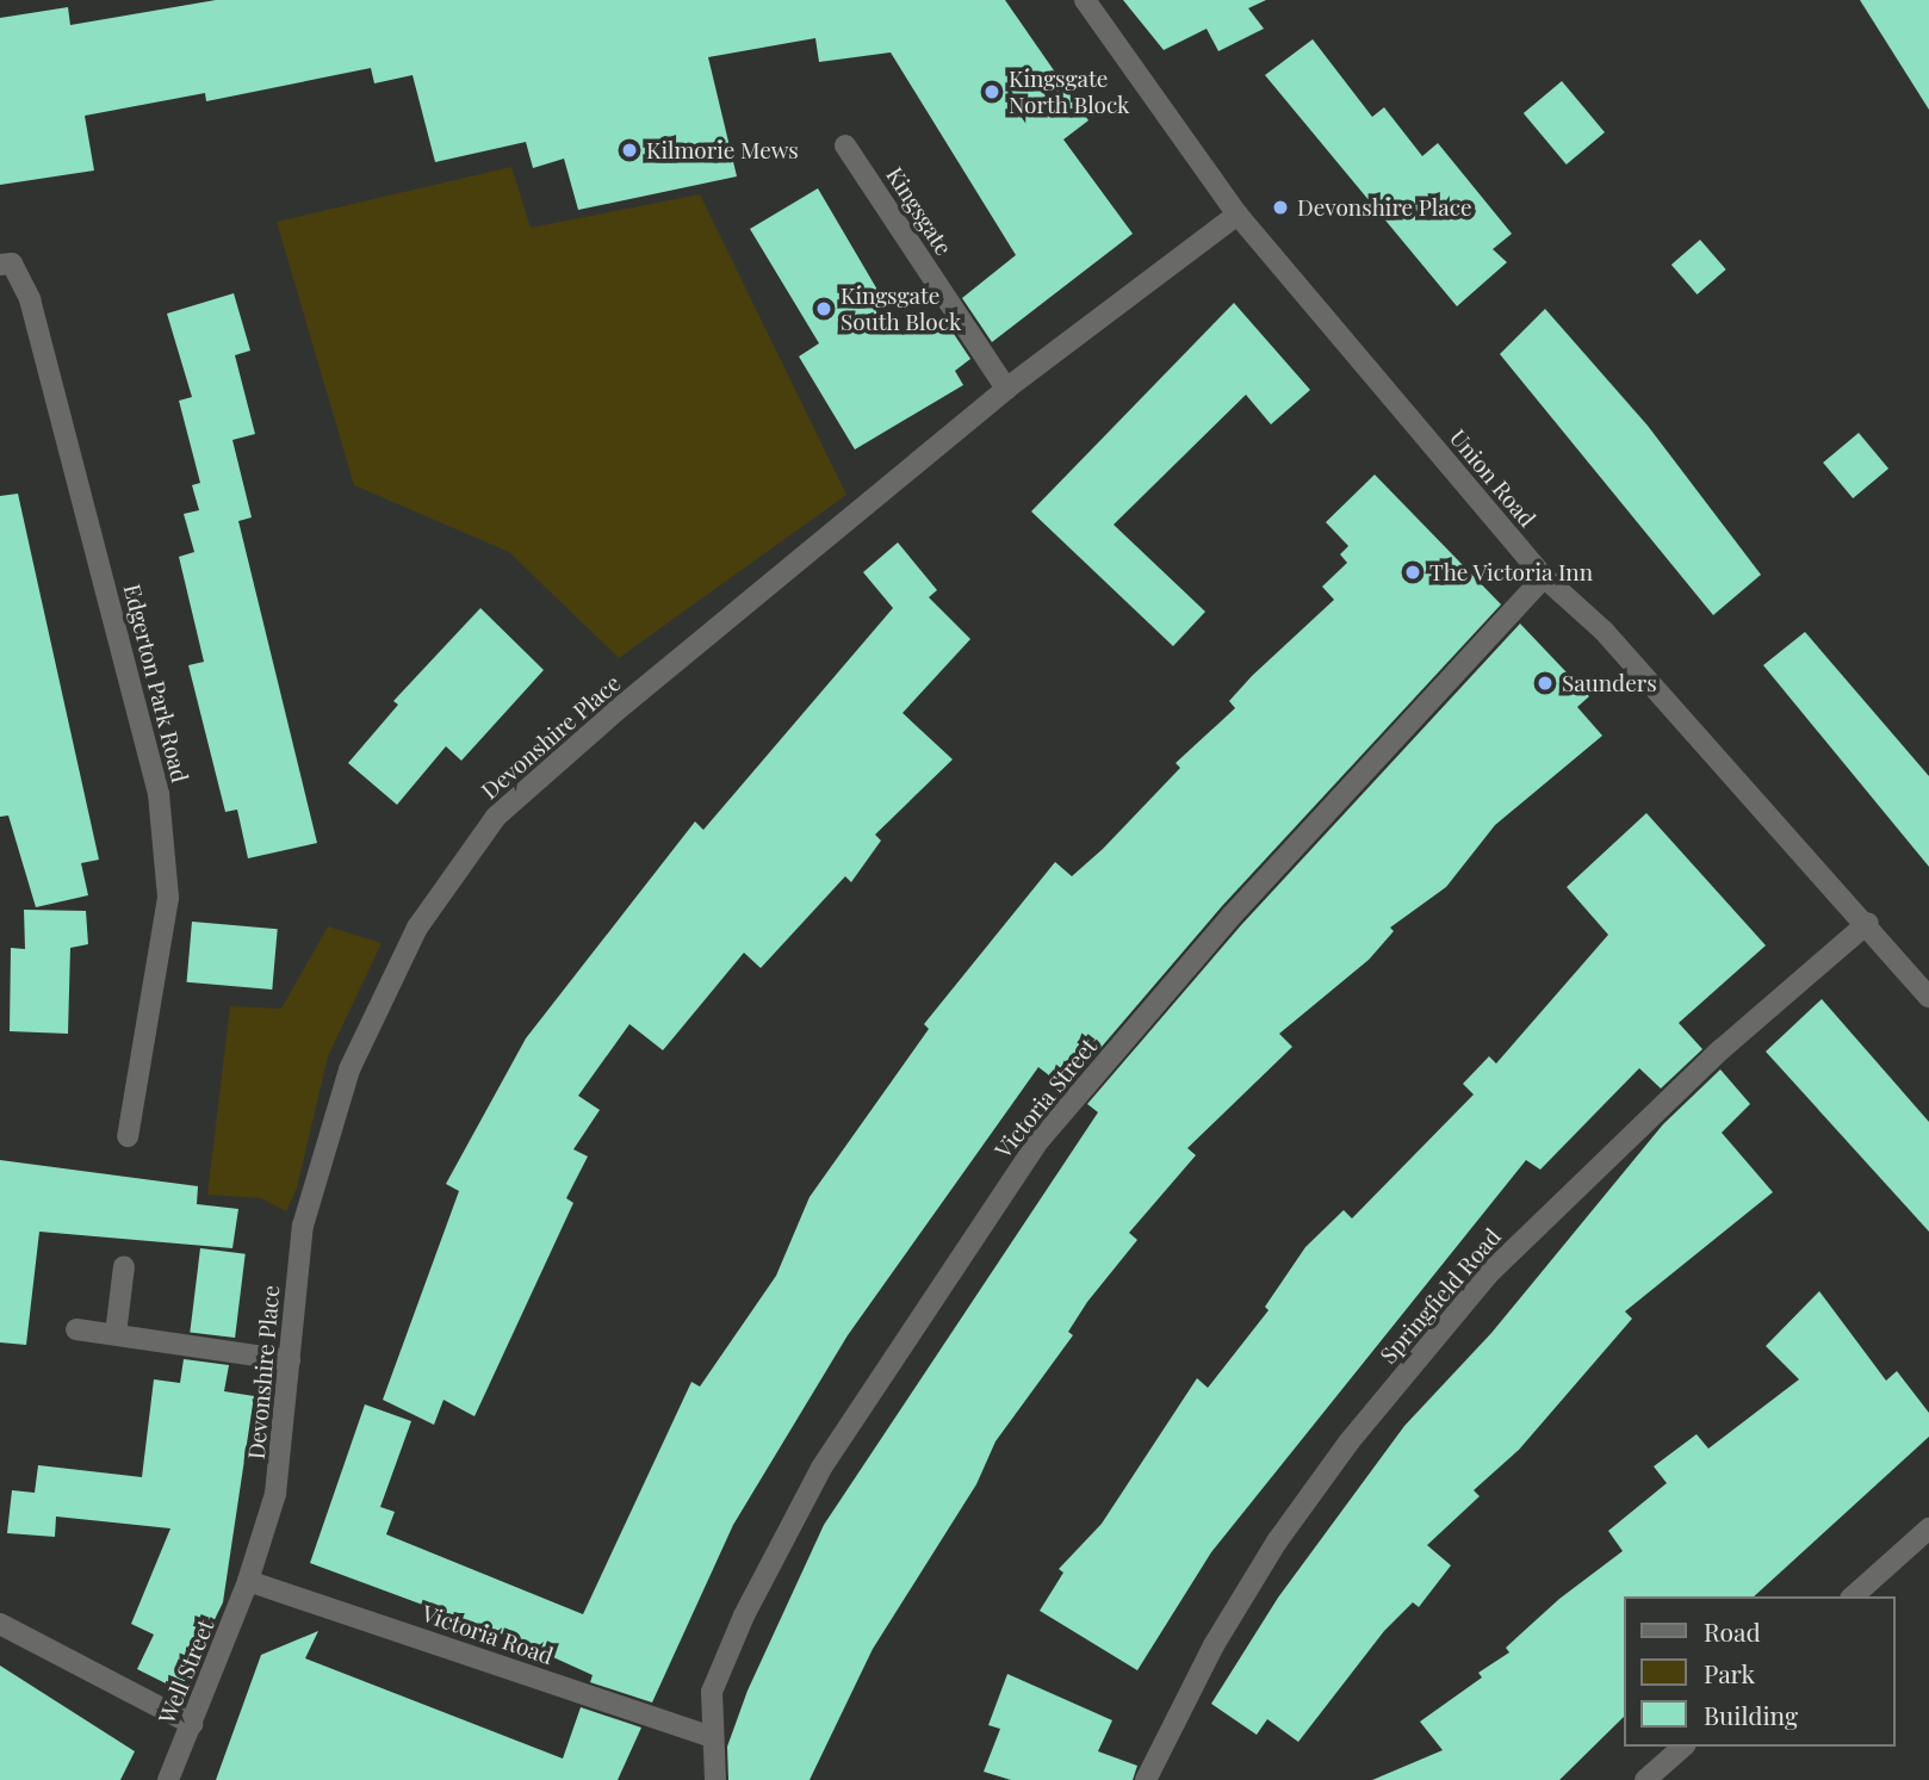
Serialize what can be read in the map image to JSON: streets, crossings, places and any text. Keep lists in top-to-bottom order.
{
  "streets": {
    "street": [
      "Kingsgate",
      "Union Road",
      "Edgerton Park Road",
      "Devonshire Place",
      "Victoria Street",
      "Springfield Road",
      "Victoria Road",
      "Well Street"
    ]
  },
  "crossings": [
    ["Kingsgate", "Devonshire Place"],
    ["Union Road", "Devonshire Place"],
    ["Union Road", "Victoria Street"],
    ["Union Road", "Springfield Road"],
    ["Devonshire Place", "Victoria Road"],
    ["Devonshire Place", "Well Street"],
    ["Victoria Street", "Victoria Road"],
    ["Victoria Road", "Well Street"]
  ],
  "places": [
    "Kingsgate North Block",
    "Kilmorie Mews",
    "Devonshire Place",
    "Kingsgate South Block",
    "The Victoria Inn",
    "Saunders"
  ],
  "legend": ["Road", "Park", "Building"]
}
